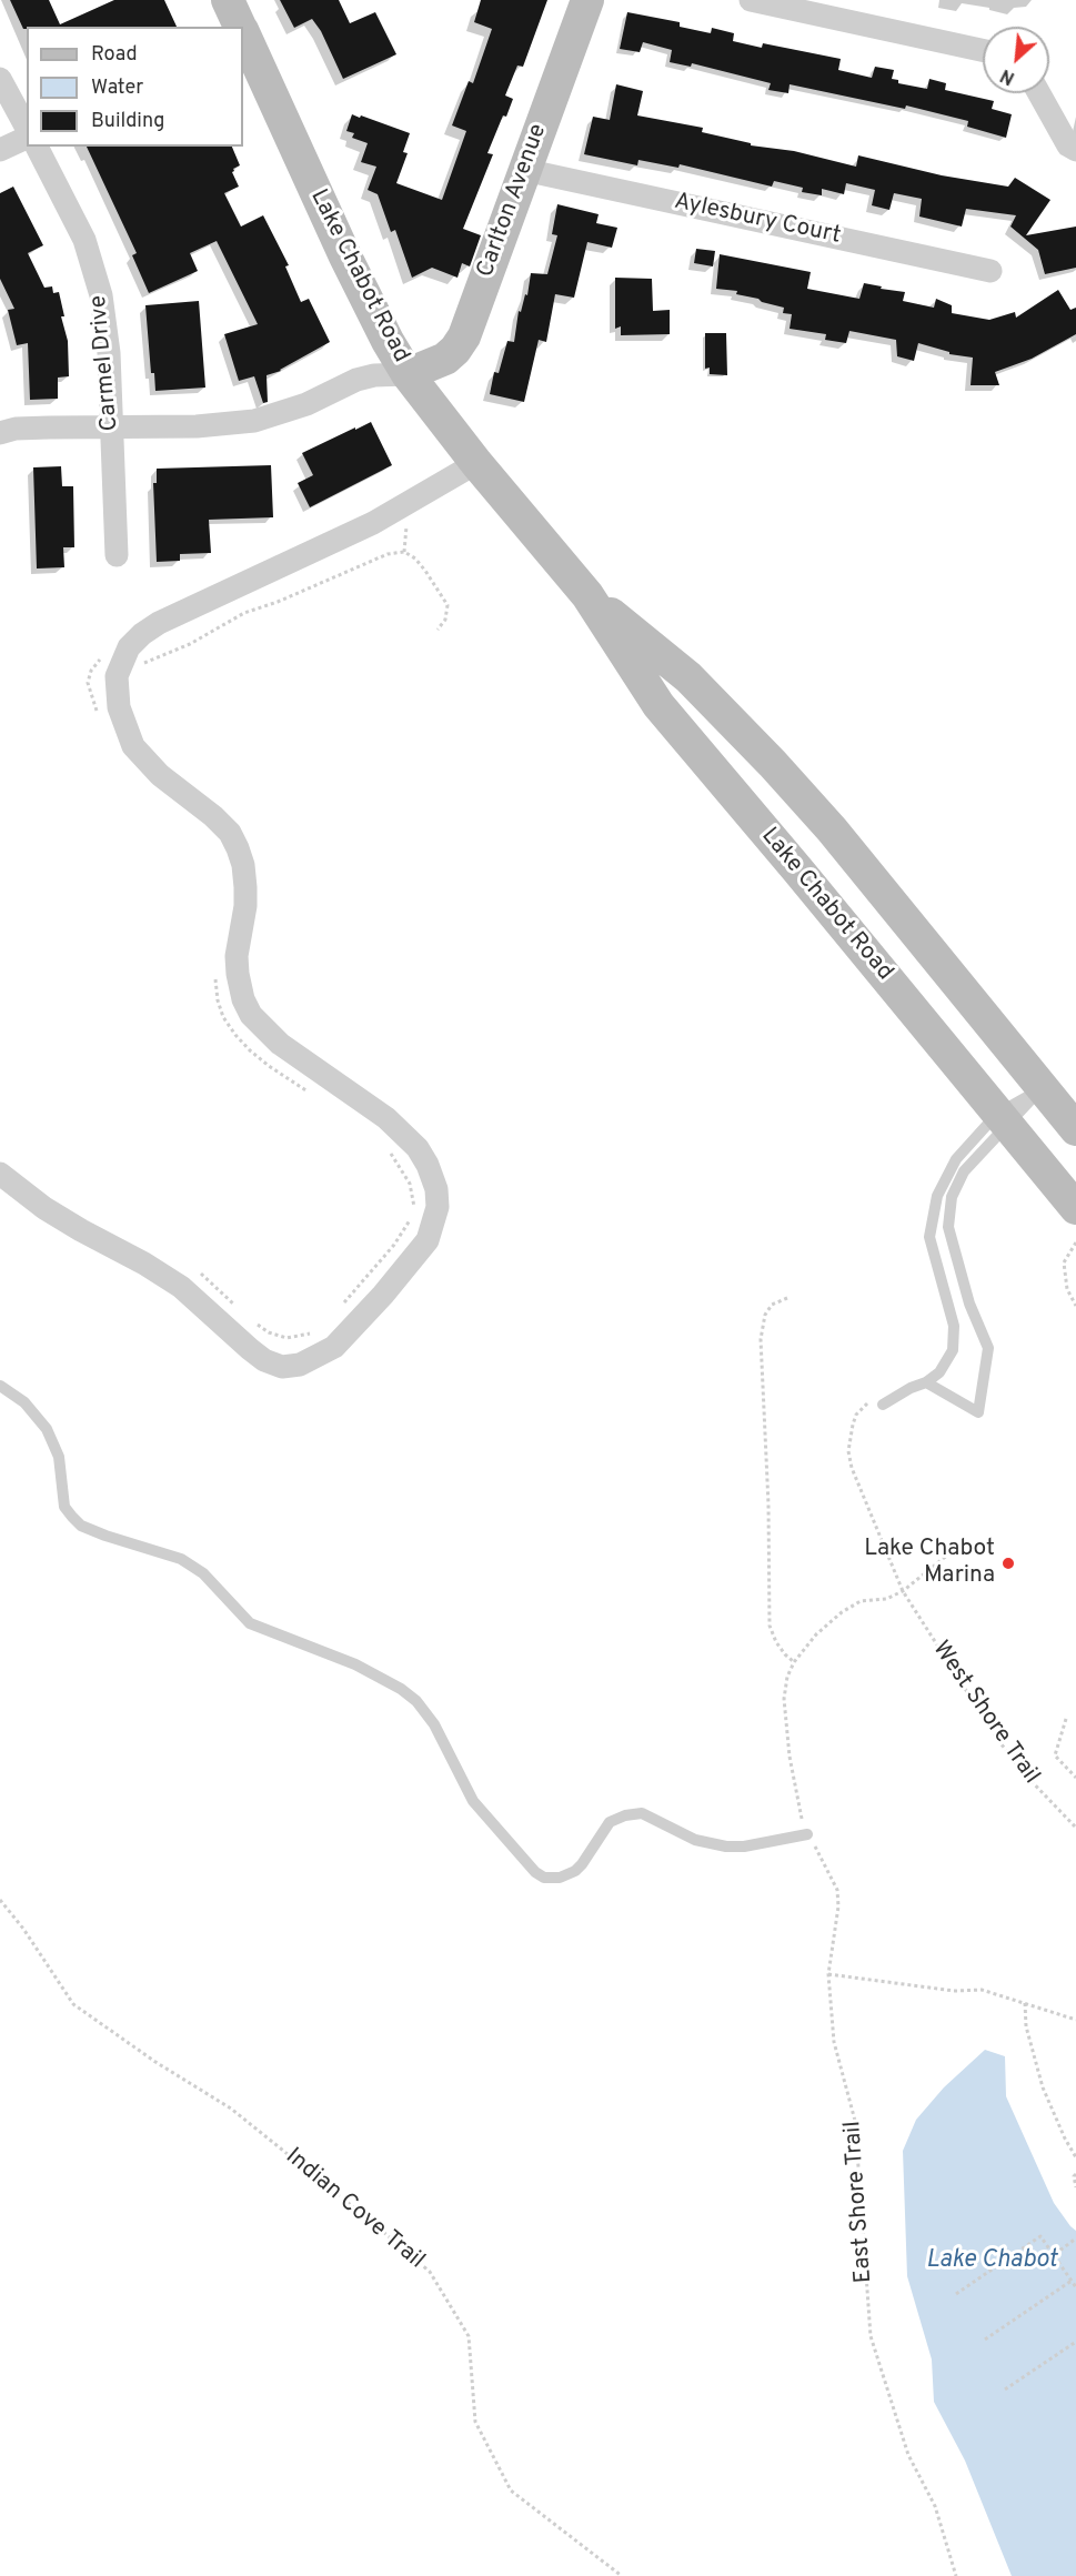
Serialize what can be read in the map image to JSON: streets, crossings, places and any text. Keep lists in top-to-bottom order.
{
  "streets": {
    "main road": ["Carlton Avenue", "Lake Chabot Road"],
    "street": ["Aylesbury Court", "Carmel Drive"],
    "path": ["West Shore Trail", "East Shore Trail", "Indian Cove Trail"]
  },
  "crossings": [
    ["Carlton Avenue", "Aylesbury Court"],
    ["Carlton Avenue", "Lake Chabot Road"],
    ["West Shore Trail", "East Shore Trail"]
  ],
  "water": ["Lake Chabot"],
  "places": ["Lake Chabot Marina"],
  "legend": ["Road", "Water", "Building"],
  "north": "bottom left"
}
